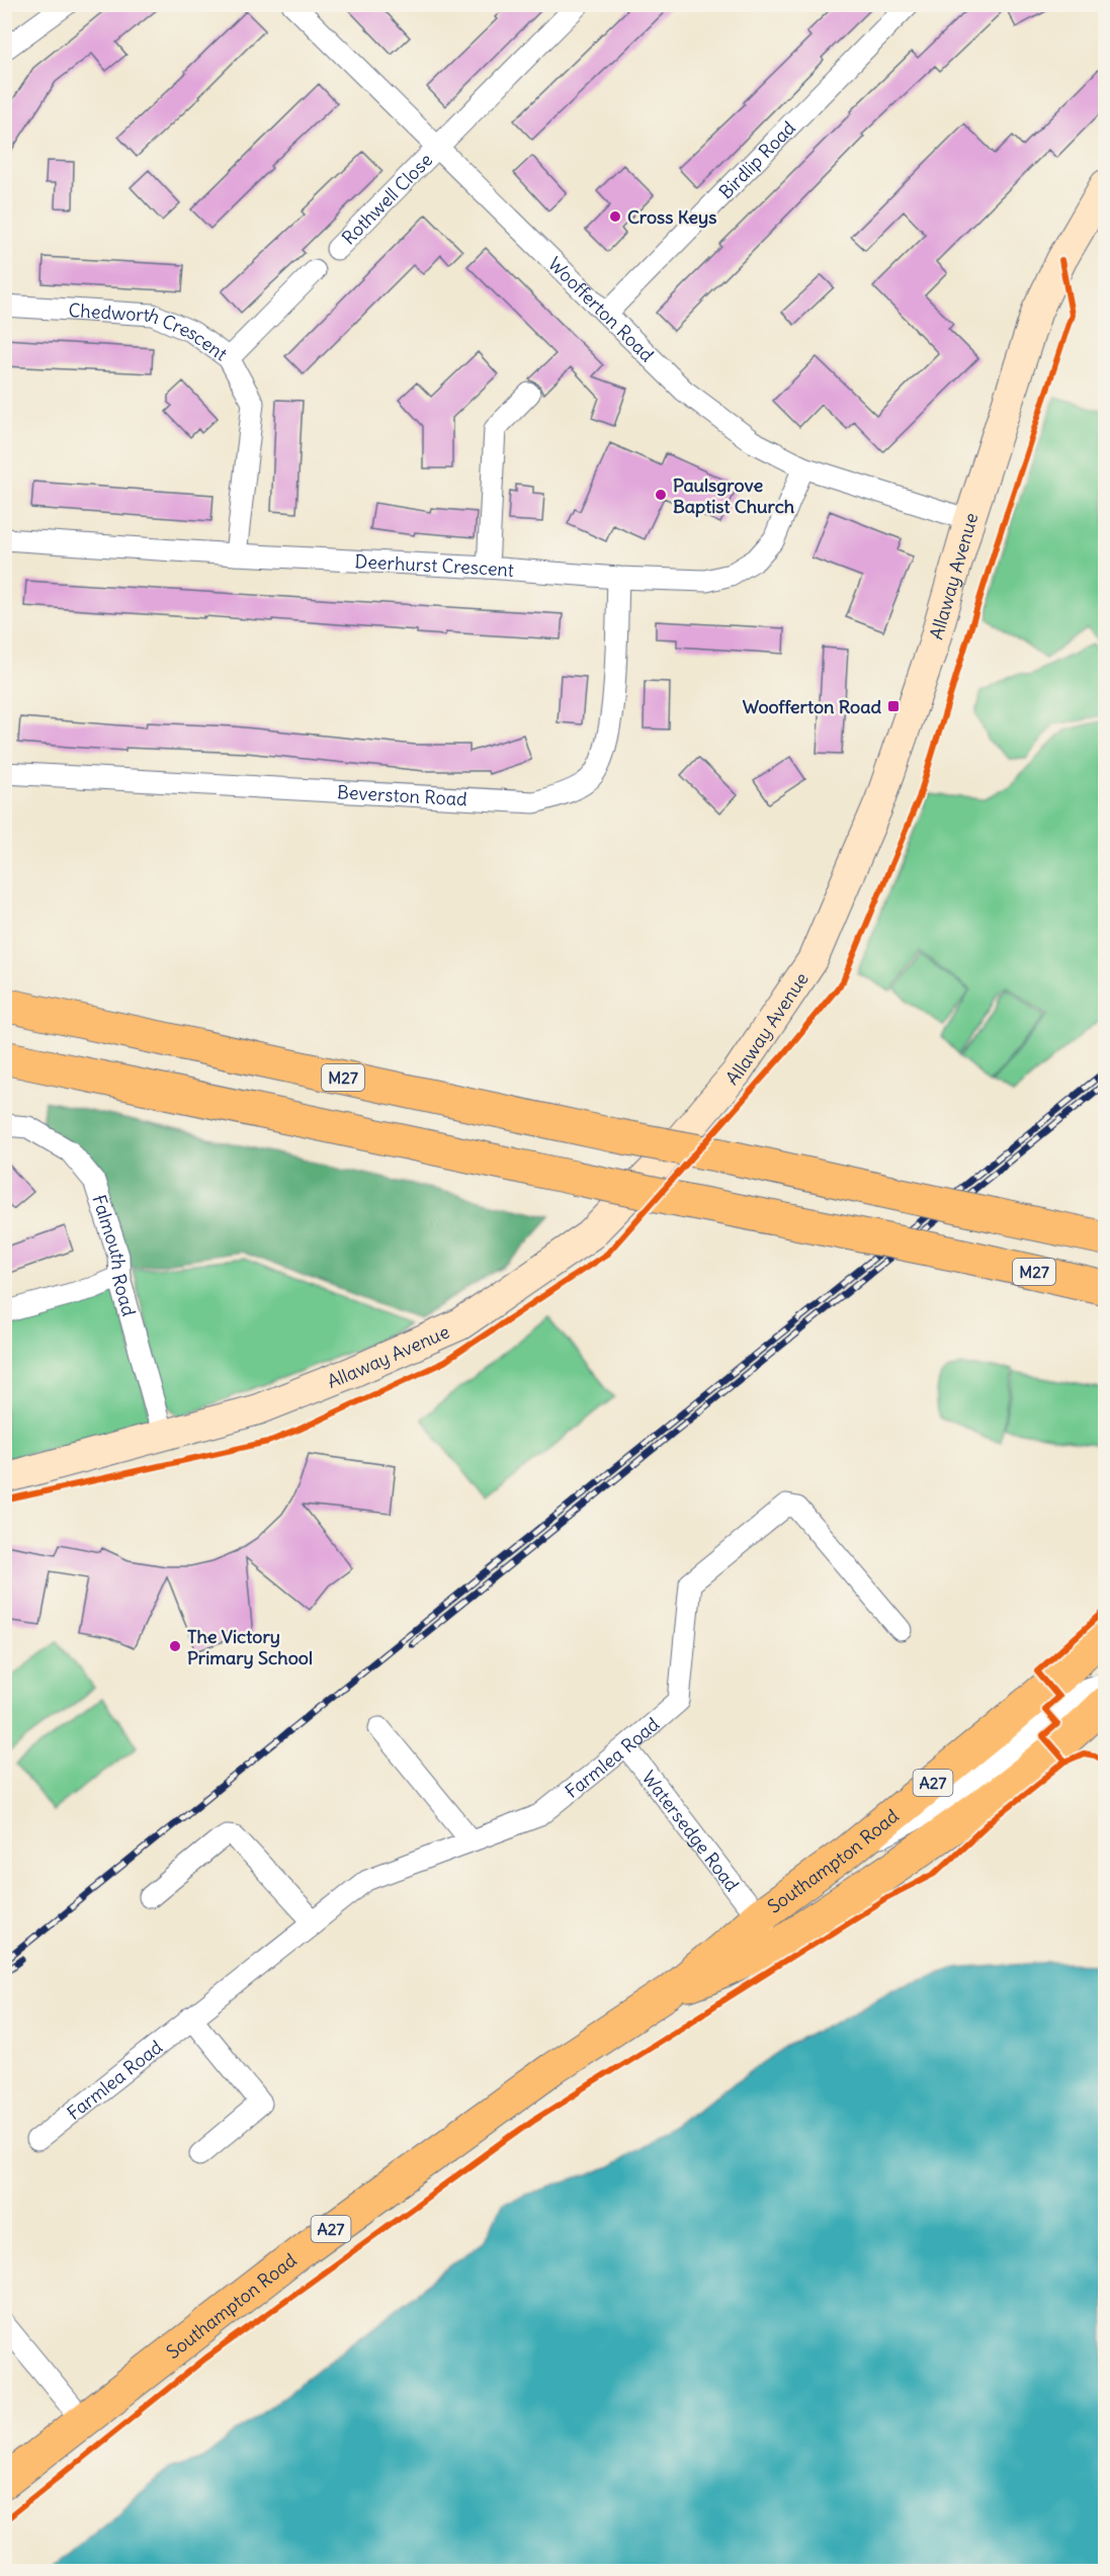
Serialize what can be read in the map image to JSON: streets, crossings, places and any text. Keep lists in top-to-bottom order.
{
  "streets": {
    "main road": ["M27", "A27", "Southampton Road"],
    "street": [
      "Birdlip Road",
      "Rothwell Close",
      "Woofferton Road",
      "Chedworth Crescent",
      "Deerhurst Crescent",
      "Allaway Avenue",
      "Beverston Road",
      "Falmouth Road",
      "Farmlea Road",
      "Watersedge Road"
    ]
  },
  "crossings": [
    ["Birdlip Road", "Woofferton Road"],
    ["Rothwell Close", "Woofferton Road"],
    ["Woofferton Road", "Deerhurst Crescent"],
    ["Woofferton Road", "Allaway Avenue"],
    ["Chedworth Crescent", "Deerhurst Crescent"],
    ["Deerhurst Crescent", "Beverston Road"],
    ["Allaway Avenue", "Falmouth Road"],
    ["Farmlea Road", "Watersedge Road"],
    ["Watersedge Road", "Southampton Road"]
  ],
  "places": {
    "other": ["Cross Keys", "Paulsgrove Baptist Church", "The Victory Primary School"],
    "transit": ["Woofferton Road"]
  }
}
